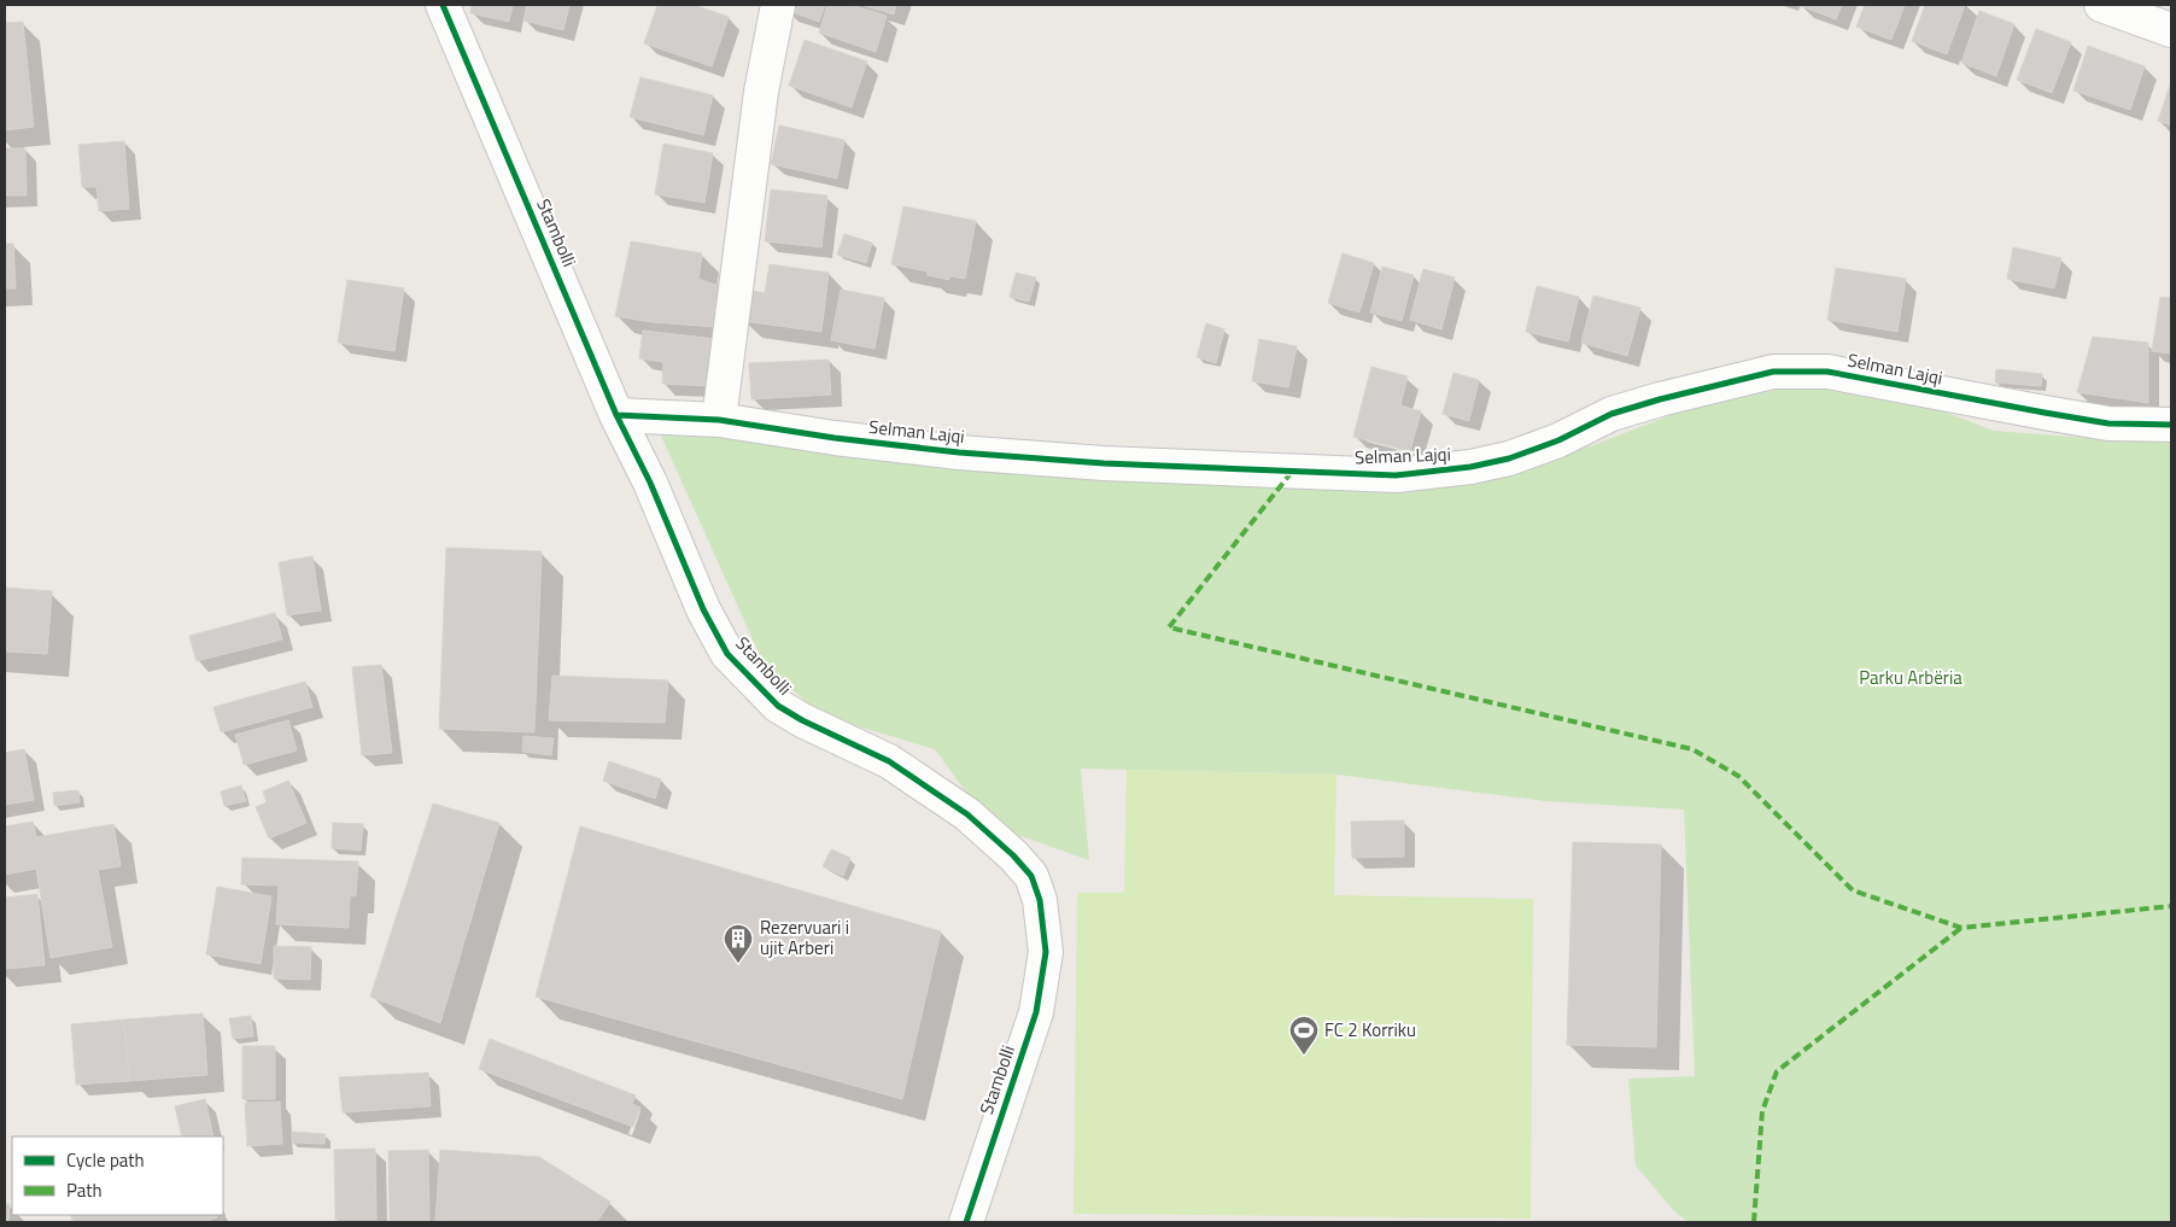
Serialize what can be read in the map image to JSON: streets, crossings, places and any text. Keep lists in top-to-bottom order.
{
  "streets": {
    "street": ["Stambolli", "Selman Lajqi"]
  },
  "crossings": [
    ["Stambolli", "Selman Lajqi"]
  ],
  "parks": ["Parku Arbëria"],
  "places": {
    "building": ["Rezervuari i ujit Arberi"],
    "sports": ["FC 2 Korriku"]
  },
  "legend": ["Cycle path", "Path"]
}
